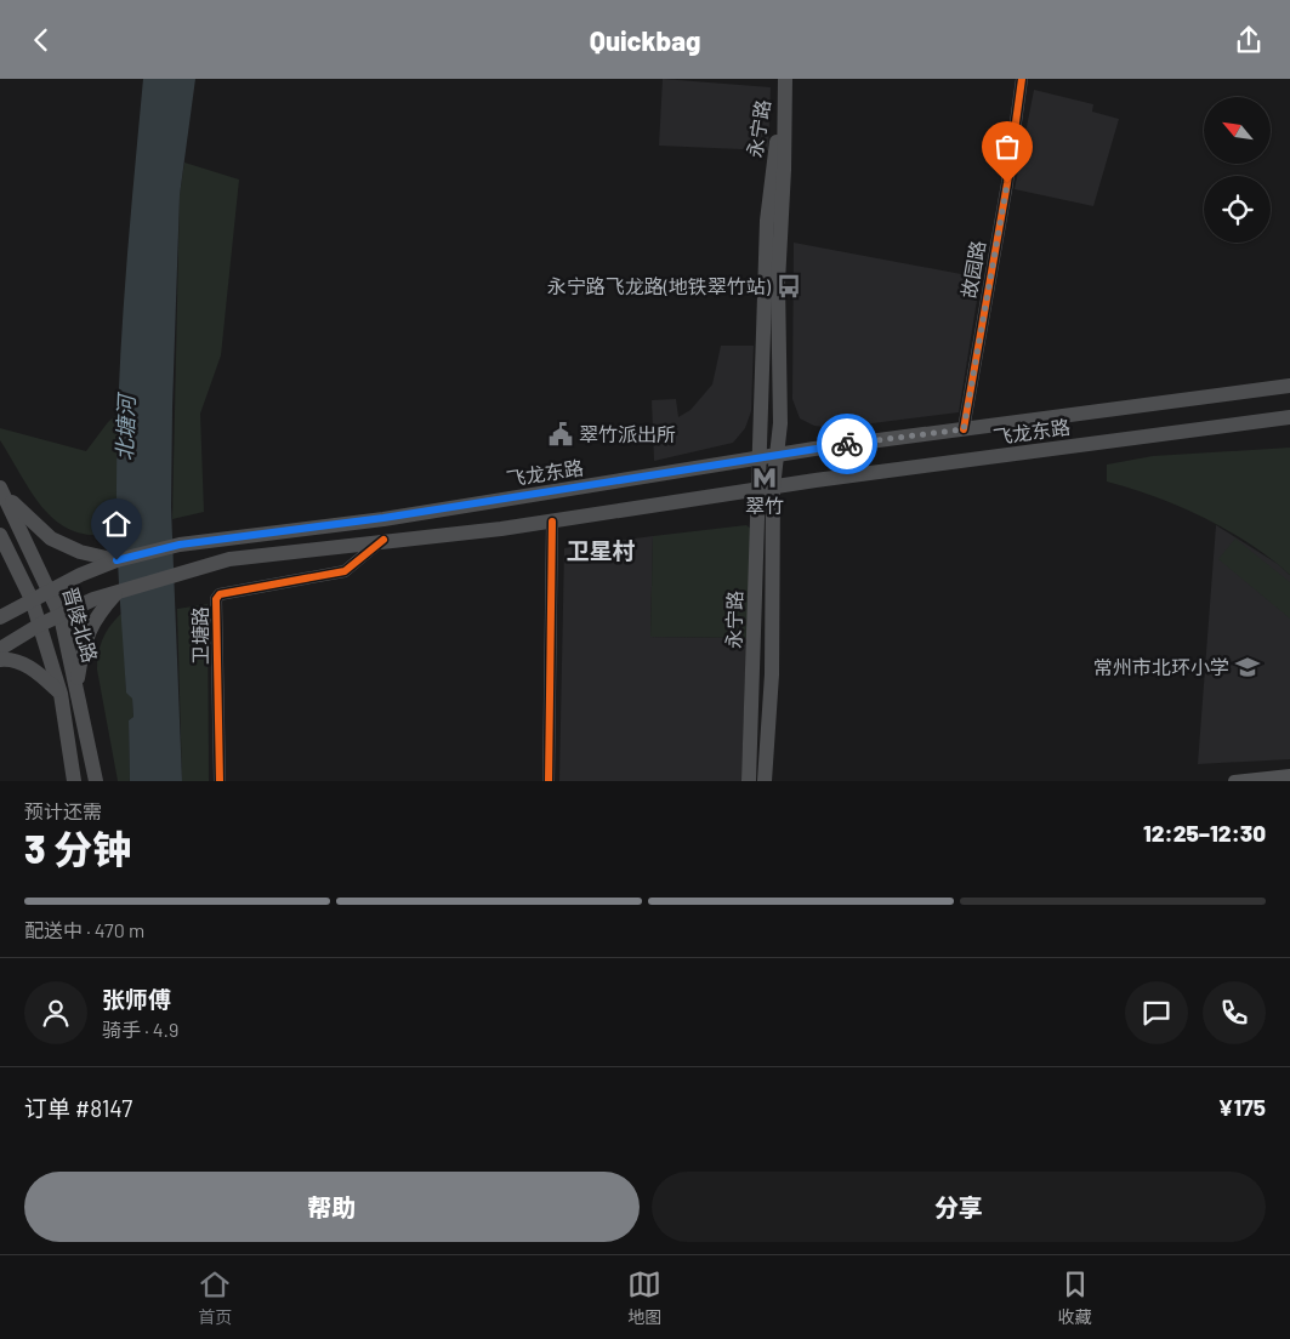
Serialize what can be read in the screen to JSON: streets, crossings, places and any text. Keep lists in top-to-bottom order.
{
  "streets": {
    "main road": ["永宁路", "飞龙东路", "晋陵北路"],
    "street": ["故园路", "卫塘路"]
  },
  "crossings": [
    ["永宁路", "飞龙东路"],
    ["故园路", "飞龙东路"],
    ["飞龙东路", "晋陵北路"],
    ["飞龙东路", "卫塘路"]
  ],
  "districts": ["卫星村"],
  "water": ["北塘河"],
  "places": {
    "bus stop": ["永宁路飞龙路(地铁翠竹站)"],
    "public building": ["翠竹派出所"],
    "metro station": ["翠竹"],
    "school or university": ["常州市北环小学"]
  },
  "north": "top left",
  "page": {
    "header": "Quickbag",
    "heading": ["3 分钟", "预计还需", "12:25–12:30"],
    "panel": [
      "张师傅",
      "骑手 · 4.9",
      "订单 #8147",
      "¥175"
    ],
    "bar": "配送中 · 470 m",
    "buttons": ["帮助", "分享"],
    "tabs": ["首页", "地图", "收藏"]
  }
}
